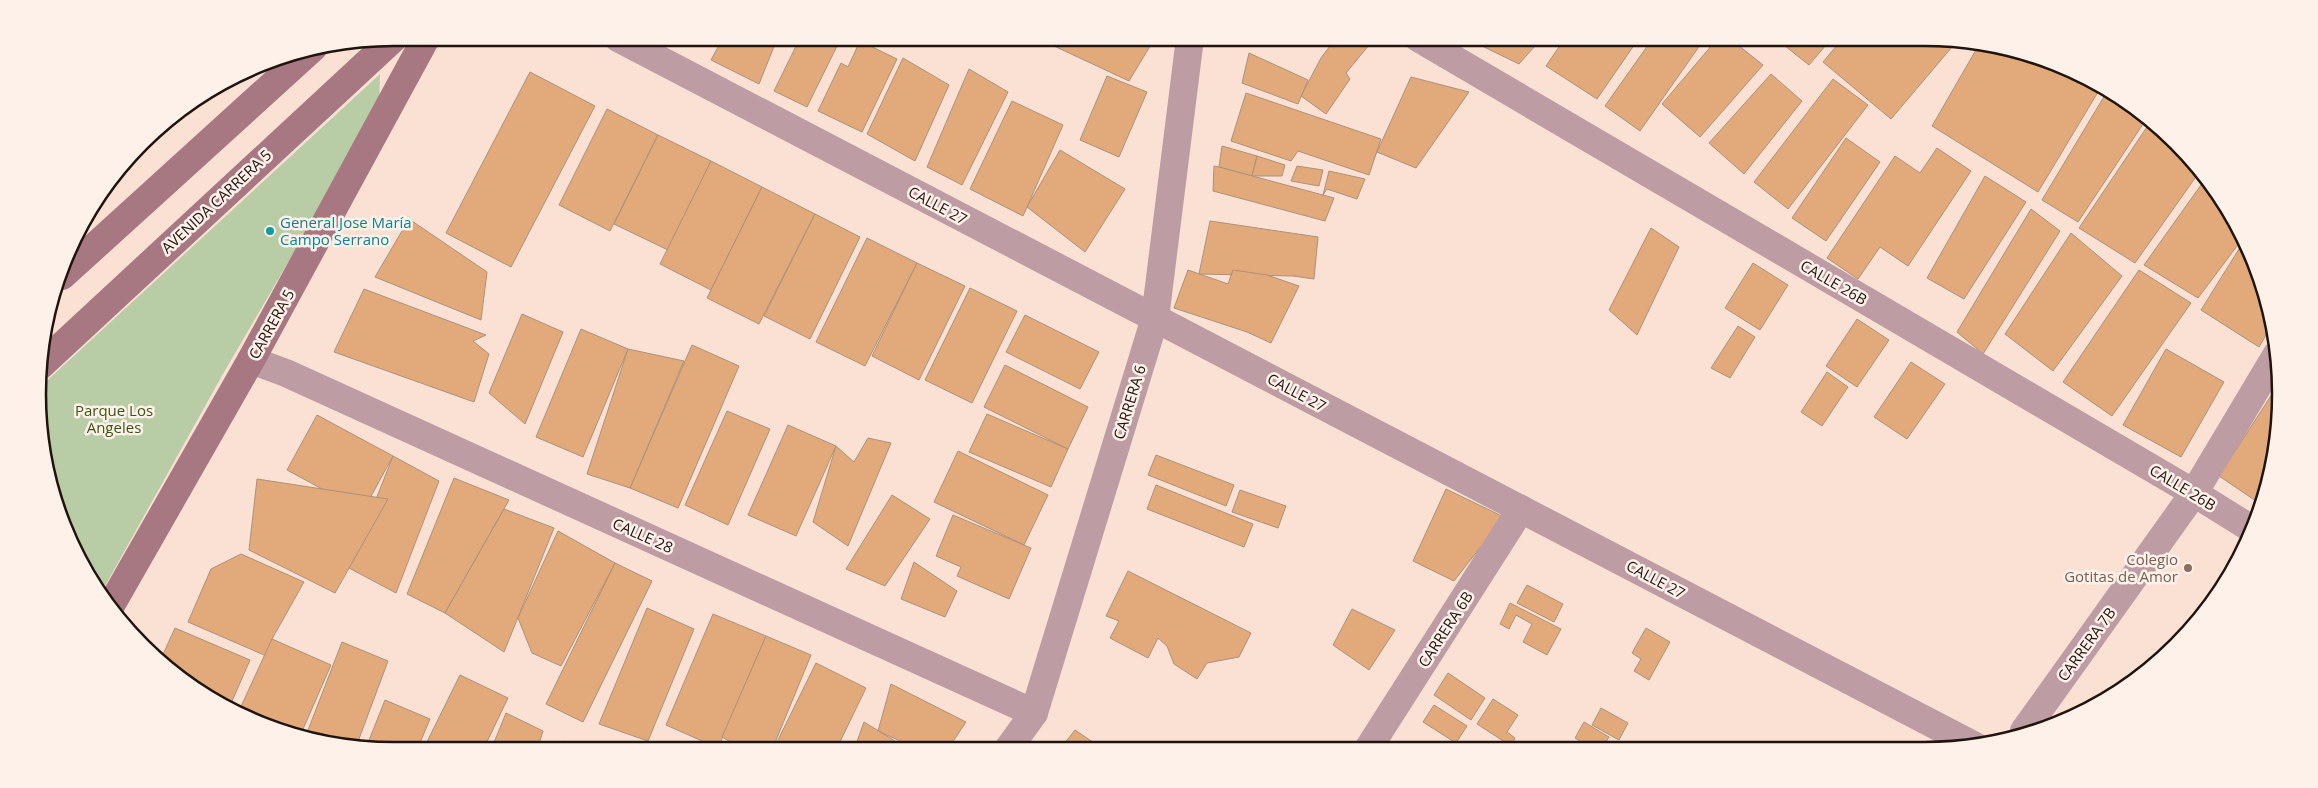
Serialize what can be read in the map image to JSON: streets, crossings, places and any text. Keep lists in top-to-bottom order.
{
  "streets": {
    "street": [
      "AVENIDA CARRERA 5",
      "CALLE 27",
      "CALLE 26B",
      "CARRERA 5",
      "CARRERA 6",
      "CALLE 28",
      "CARRERA 6B",
      "CARRERA 7B"
    ]
  },
  "crossings": [
    ["CALLE 27", "CARRERA 6"],
    ["CALLE 27", "CARRERA 6B"],
    ["CALLE 26B", "CARRERA 7B"],
    ["CARRERA 5", "CALLE 28"],
    ["CARRERA 6", "CALLE 28"]
  ],
  "parks": ["Parque Los Angeles"],
  "places": ["General Jose María Campo Serrano", "Colegio Gotitas de Amor"]
}
